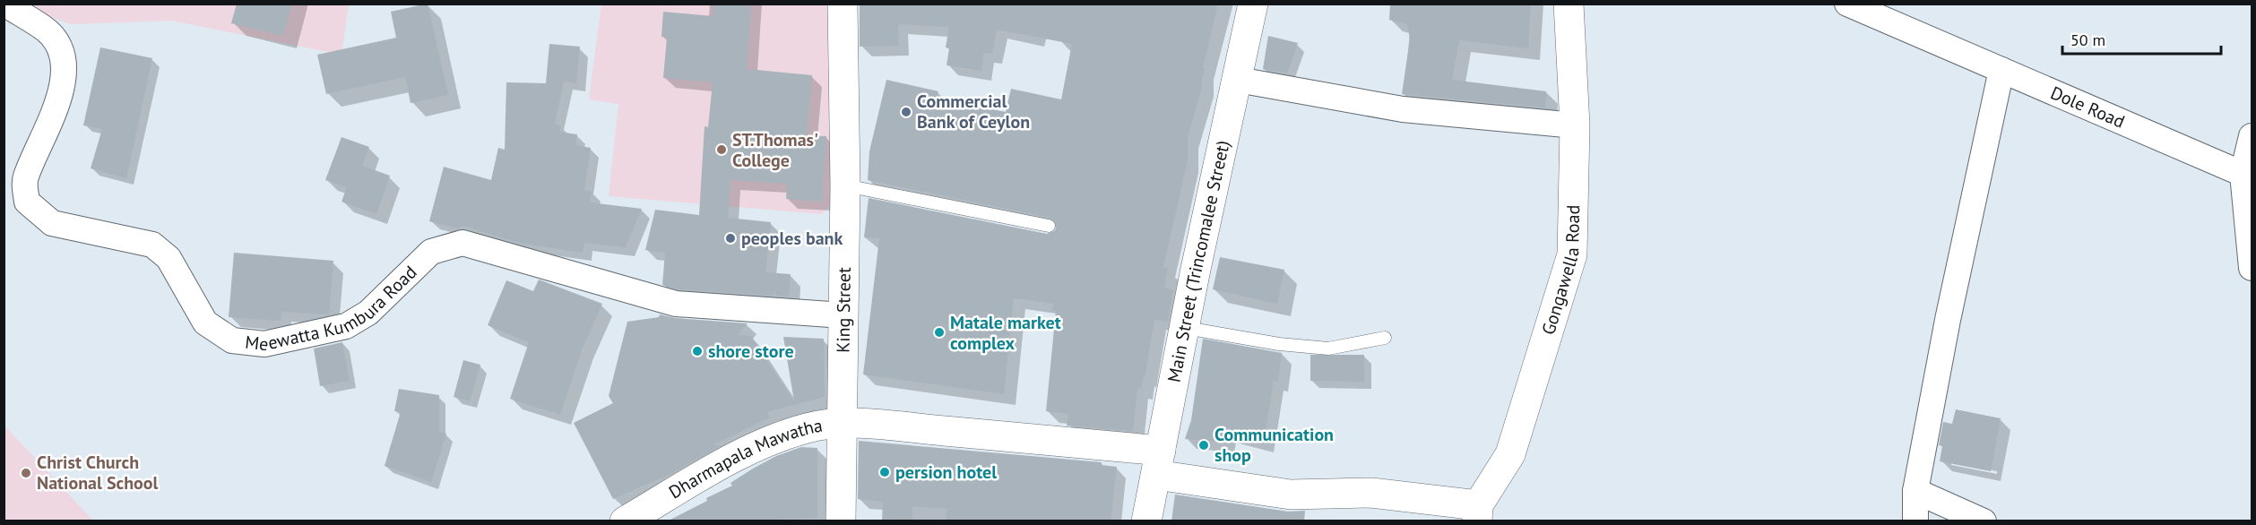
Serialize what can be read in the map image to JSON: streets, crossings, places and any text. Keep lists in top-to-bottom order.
{
  "streets": {
    "main road": [
      "Main Street (Trincomalee Street)",
      "Gongawella Road",
      "King Street",
      "Dharmapala Mawatha"
    ],
    "street": ["Dole Road", "Meewatta Kumbura Road"]
  },
  "crossings": [
    ["Main Street (Trincomalee Street)", "Dharmapala Mawatha"],
    ["Gongawella Road", "Dharmapala Mawatha"],
    ["Meewatta Kumbura Road", "King Street"],
    ["King Street", "Dharmapala Mawatha"]
  ],
  "places": [
    "Commercial Bank of Ceylon",
    "ST.Thomas' College",
    "peoples bank",
    "Matale market complex",
    "shore store",
    "Communication shop",
    "persion hotel",
    "Christ Church National School"
  ],
  "scale_bar": "50 m"
}
